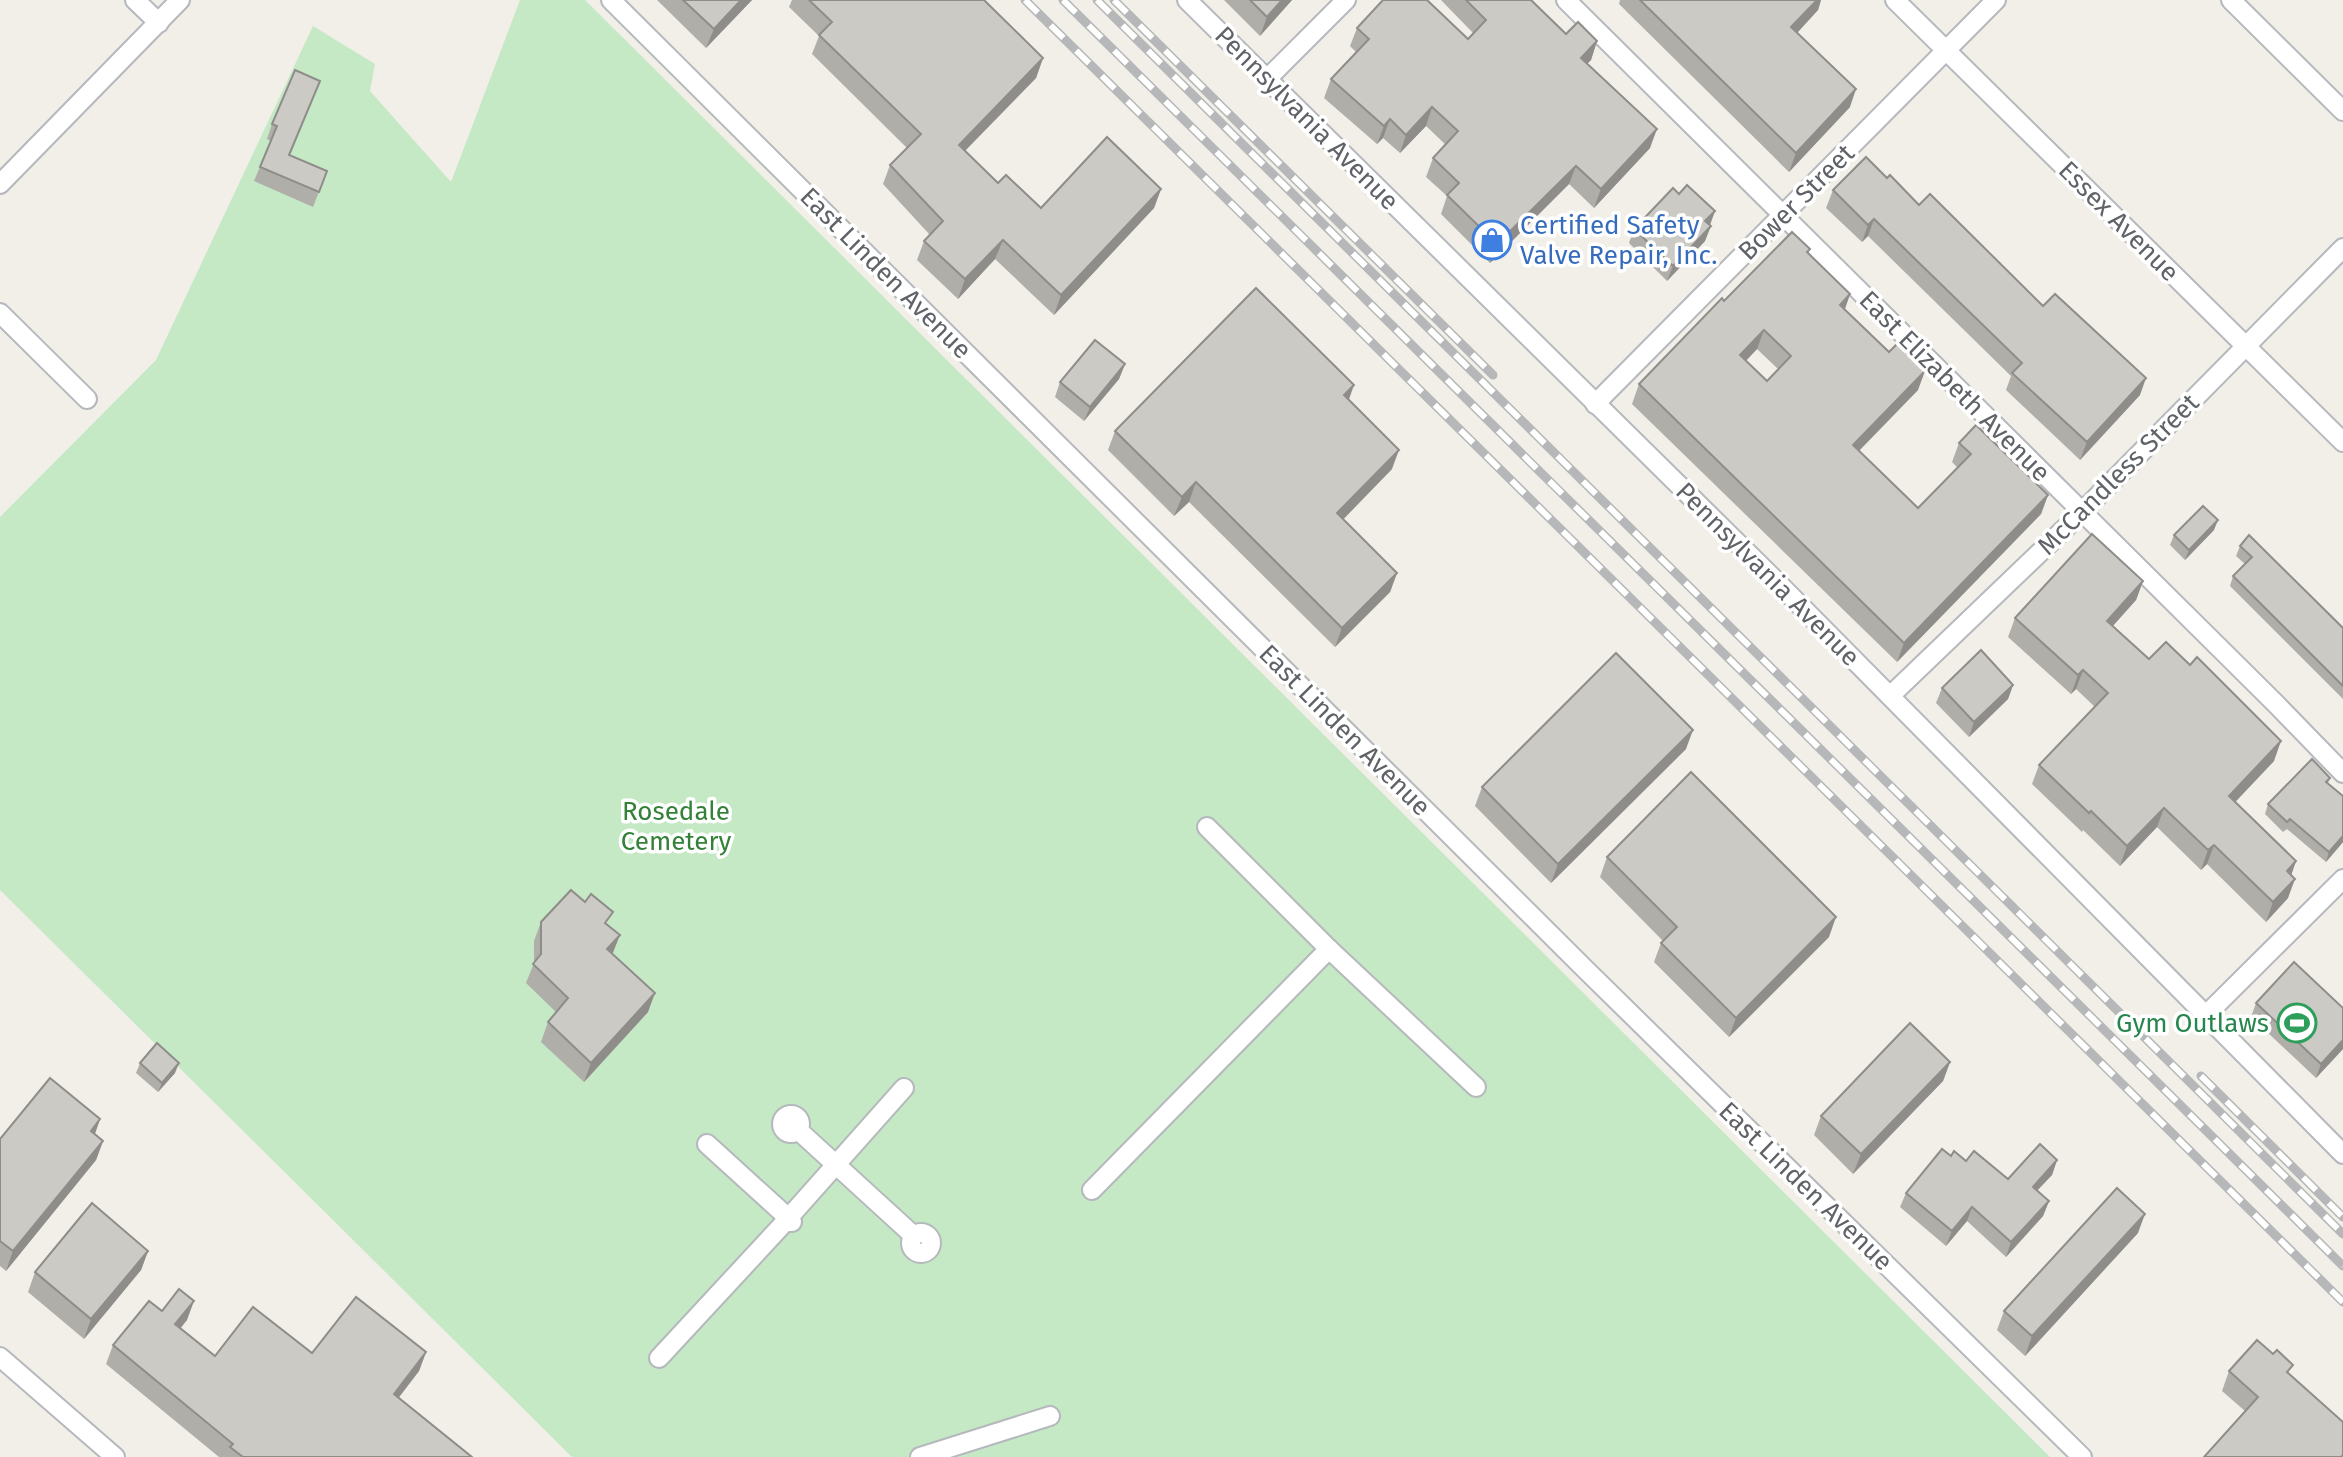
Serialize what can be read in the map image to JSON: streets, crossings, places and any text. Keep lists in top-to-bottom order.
{
  "streets": {
    "street": [
      "Pennsylvania Avenue",
      "Bower Street",
      "Essex Avenue",
      "East Linden Avenue",
      "East Elizabeth Avenue",
      "McCandless Street"
    ]
  },
  "crossings": [
    ["Pennsylvania Avenue", "Bower Street"],
    ["Pennsylvania Avenue", "McCandless Street"],
    ["Bower Street", "Essex Avenue"],
    ["Bower Street", "East Elizabeth Avenue"],
    ["Essex Avenue", "McCandless Street"],
    ["East Elizabeth Avenue", "McCandless Street"]
  ],
  "parks": ["Rosedale Cemetery"],
  "places": {
    "shop": ["Certified Safety Valve Repair, Inc."],
    "sports": ["Gym Outlaws"]
  }
}
